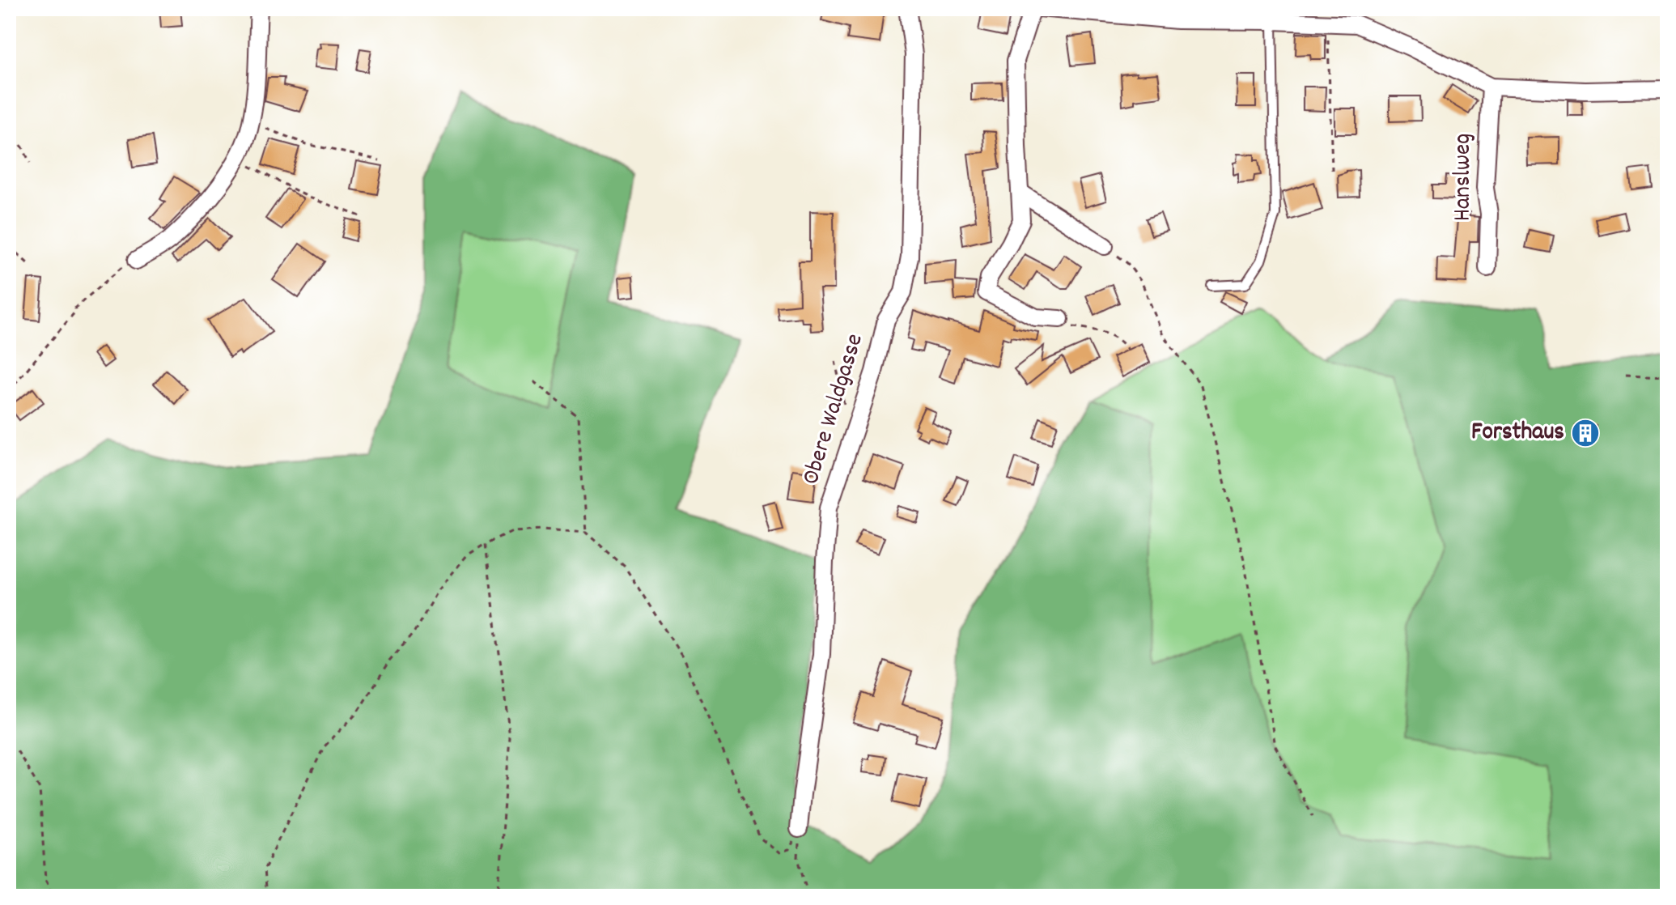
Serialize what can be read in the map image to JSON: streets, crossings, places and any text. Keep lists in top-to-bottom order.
{
  "streets": {
    "street": ["Hanslweg", "Obere Waldgasse"]
  },
  "places": {
    "building": ["Forsthaus"]
  }
}
